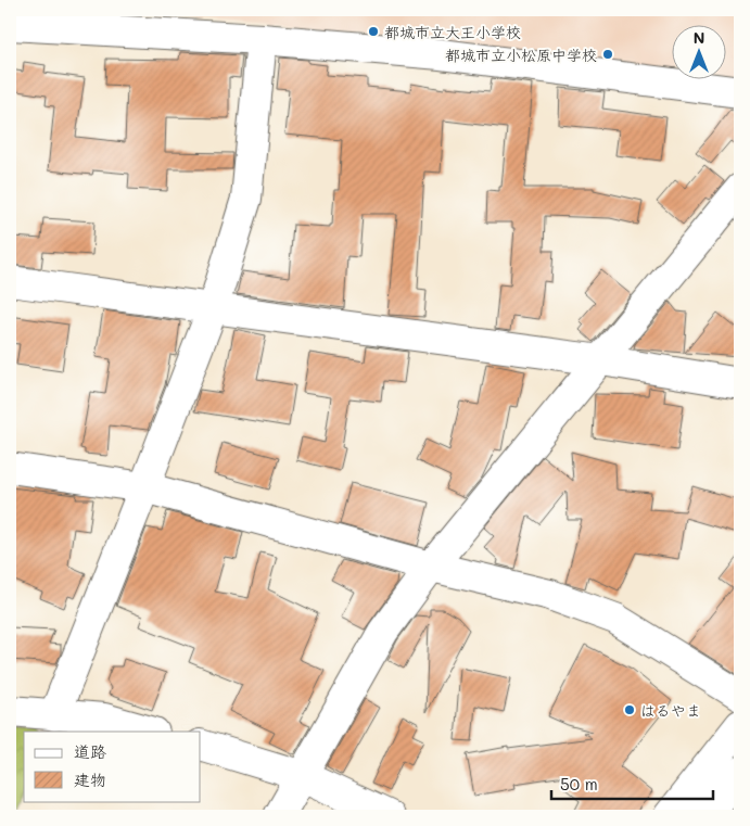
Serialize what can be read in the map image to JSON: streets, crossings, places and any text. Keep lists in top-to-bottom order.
{
  "places": ["都城市立大王小学校", "都城市立小松原中学校", "はるやま"],
  "legend": ["道路", "建物"],
  "scale_bar": "50 m",
  "north": "top"
}
